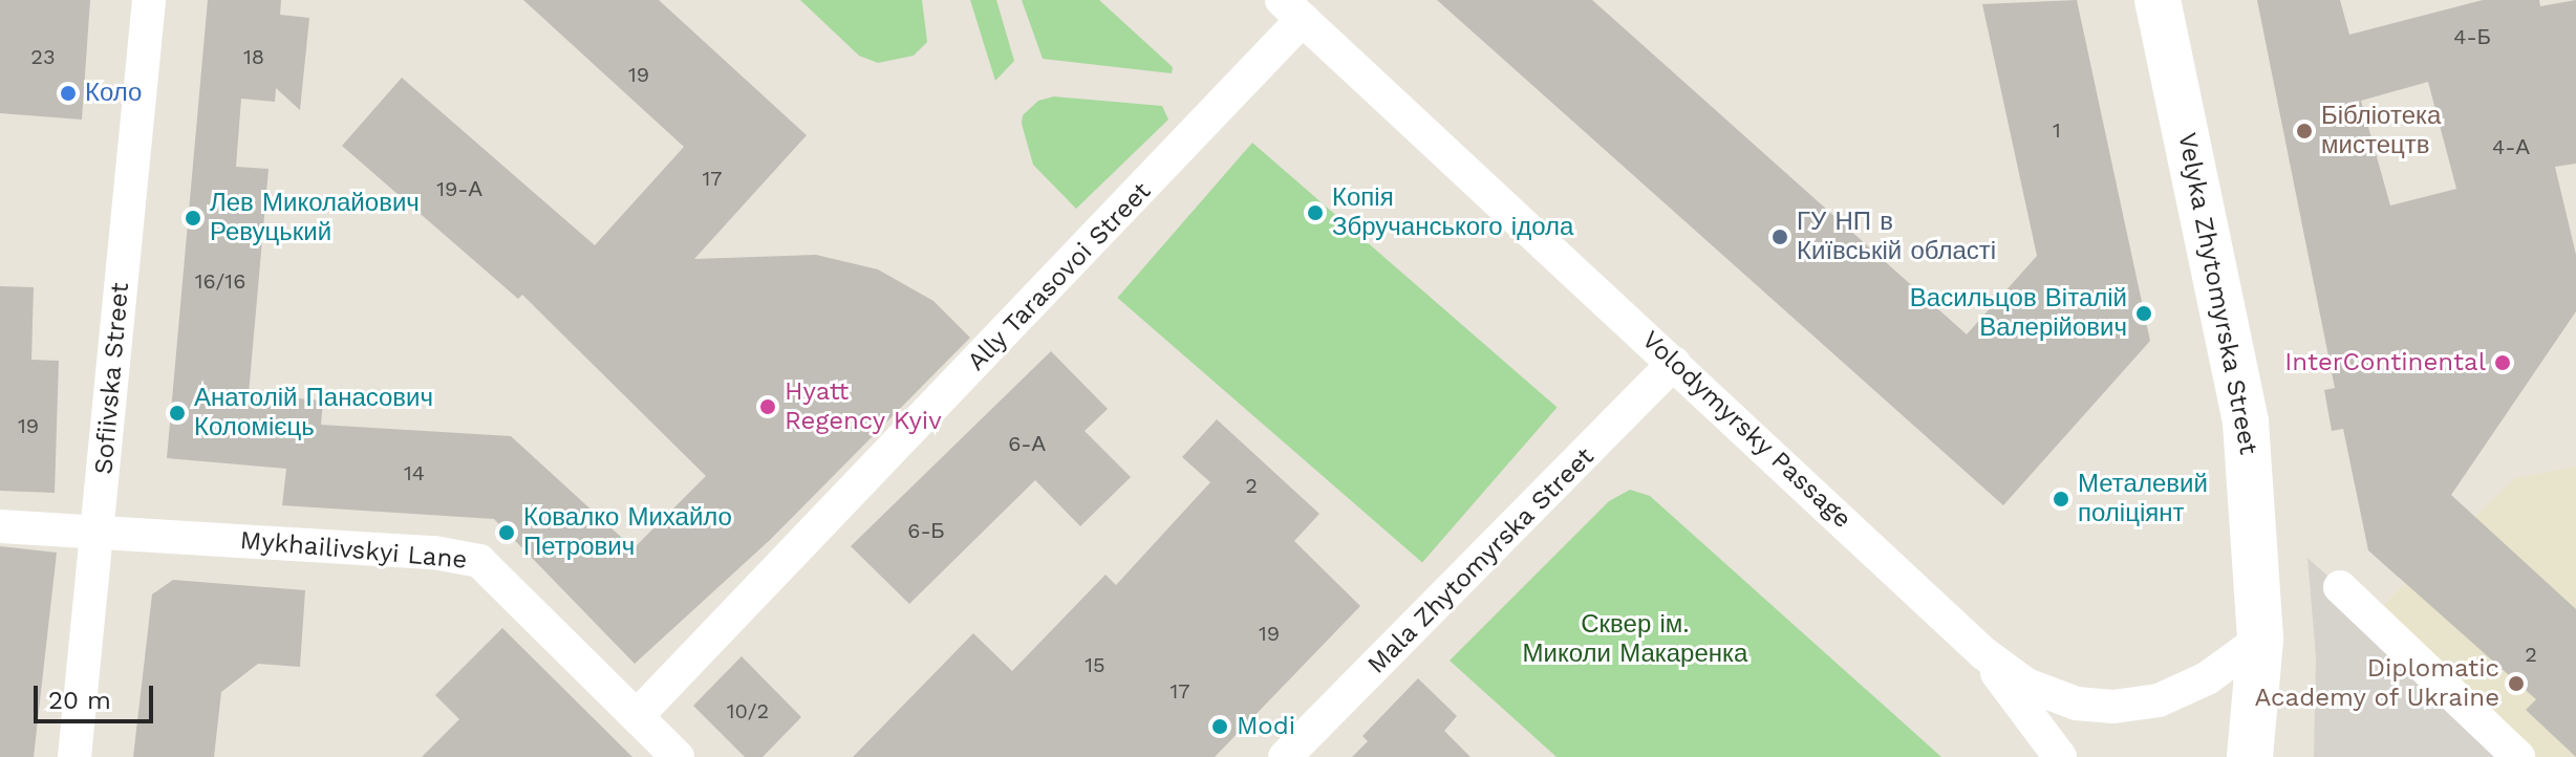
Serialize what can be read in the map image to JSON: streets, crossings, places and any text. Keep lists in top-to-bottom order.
{
  "streets": {
    "main road": ["Velyka Zhytomyrska Street"],
    "street": [
      "Ally Tarasovoi Street",
      "Sofiivska Street",
      "Volodymyrsky Passage",
      "Mykhailivskyi Lane",
      "Mala Zhytomyrska Street"
    ]
  },
  "crossings": [
    ["Ally Tarasovoi Street", "Volodymyrsky Passage"],
    ["Ally Tarasovoi Street", "Mykhailivskyi Lane"],
    ["Velyka Zhytomyrska Street", "Volodymyrsky Passage"],
    ["Sofiivska Street", "Mykhailivskyi Lane"],
    ["Volodymyrsky Passage", "Mala Zhytomyrska Street"]
  ],
  "parks": ["Сквер ім. Миколи Макаренка"],
  "places": [
    "Коло",
    "Бібліотека мистецтв",
    "Копія Збручанського ідола",
    "Лев Миколайович Ревуцький",
    "ГУ НП в Київській області",
    "Васильцов Віталій Валерійович",
    "InterContinental",
    "Hyatt Regency Kyiv",
    "Анатолій Панасович Коломієць",
    "Металевий поліціянт",
    "Ковалко Михайло Петрович",
    "Diplomatic Academy of Ukraine",
    "Modi"
  ],
  "house_numbers": [
    "4-Б",
    "23",
    "18",
    "19",
    "1",
    "4-А",
    "17",
    "19-А",
    "16/16",
    "19",
    "6-А",
    "14",
    "2",
    "6-Б",
    "19",
    "2",
    "15",
    "17",
    "10/2"
  ],
  "scale_bar": "20 m"
}
